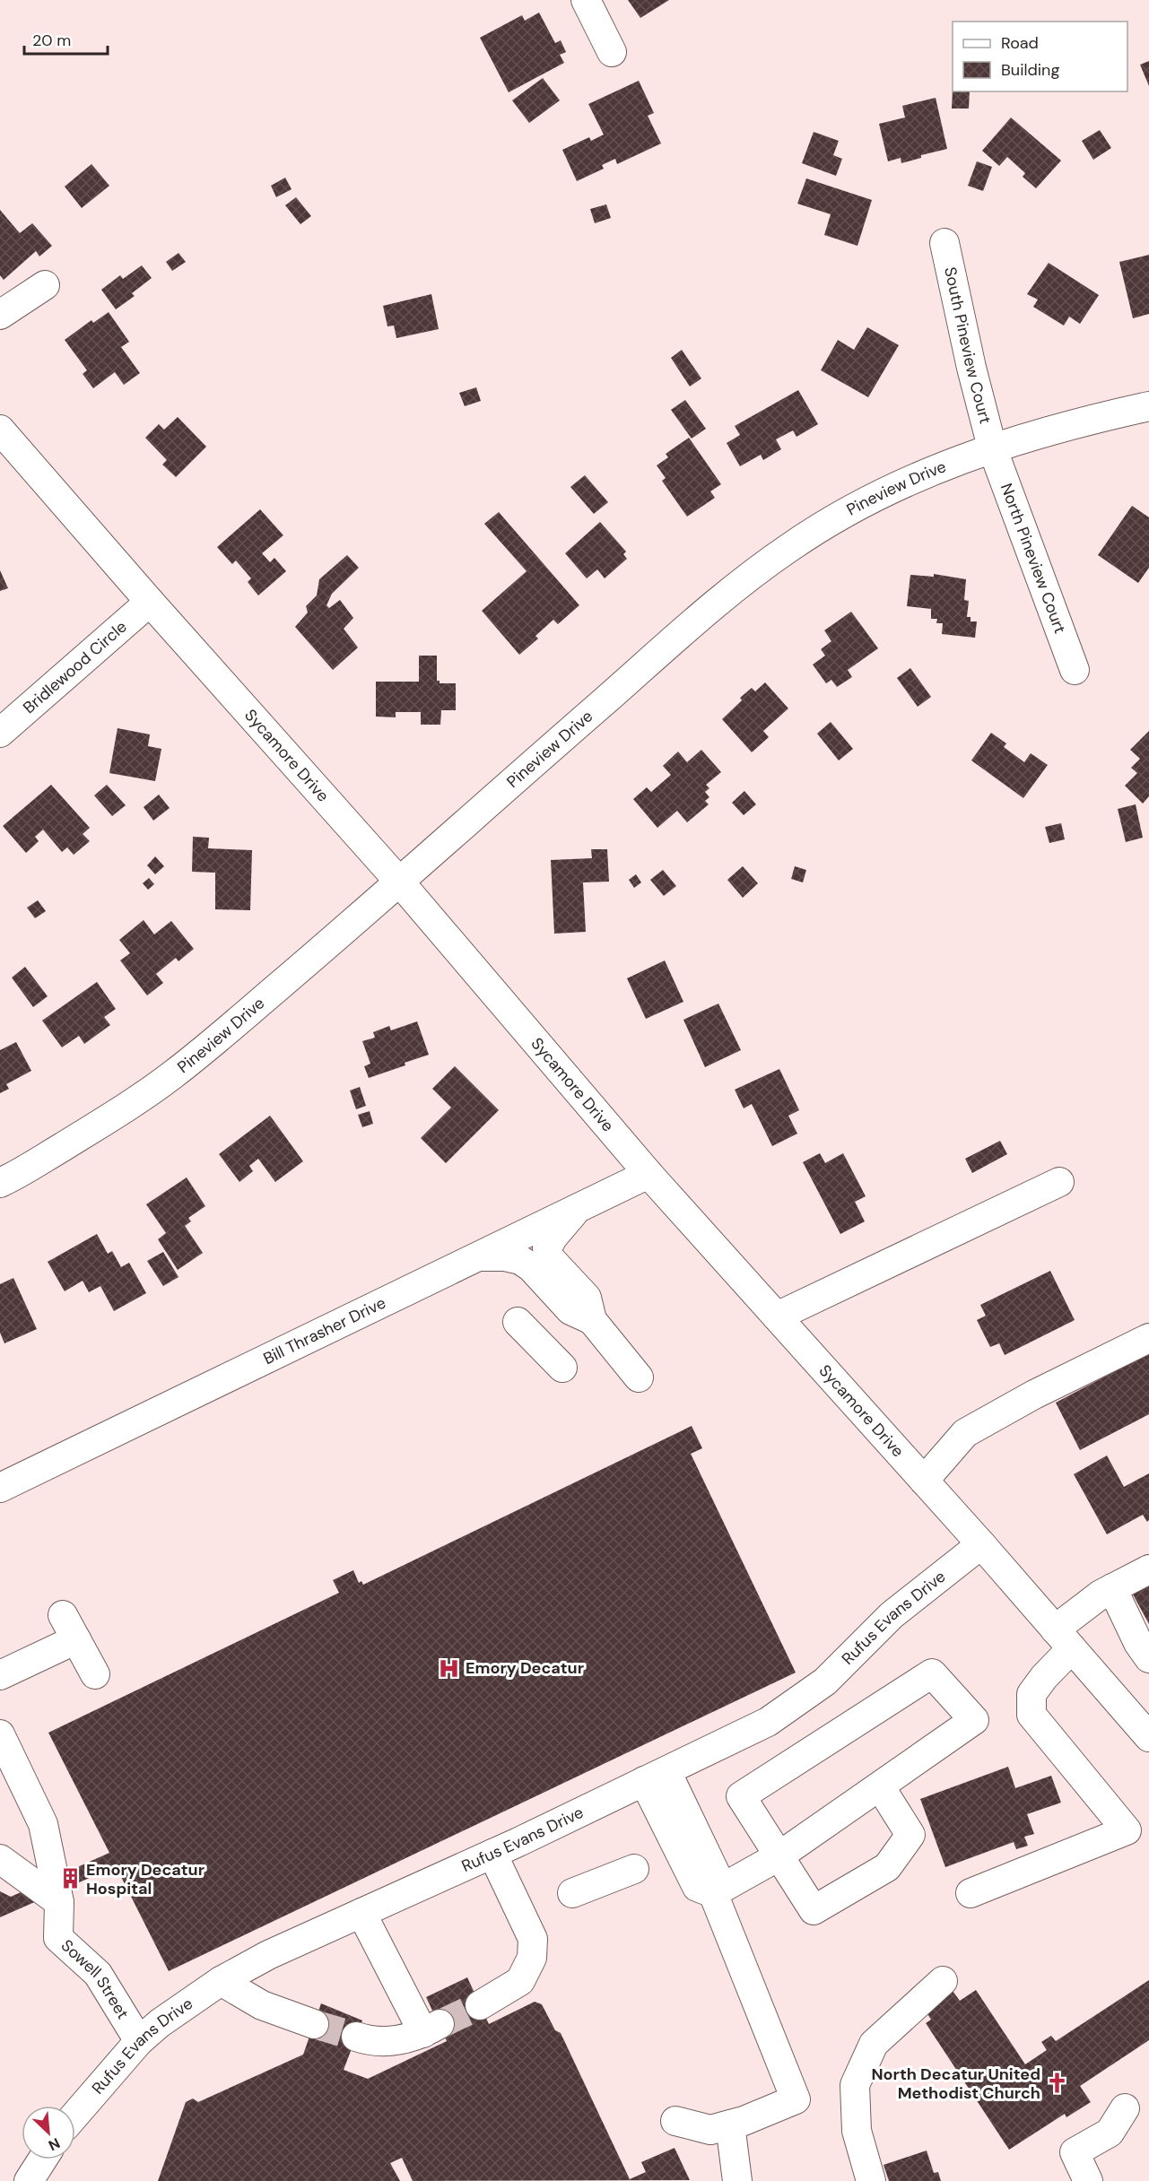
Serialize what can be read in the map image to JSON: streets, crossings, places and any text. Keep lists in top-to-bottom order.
{
  "streets": {
    "street": [
      "South Pineview Court",
      "Pineview Drive",
      "North Pineview Court",
      "Bridlewood Circle",
      "Sycamore Drive",
      "Bill Thrasher Drive",
      "Rufus Evans Drive",
      "Sowell Street"
    ]
  },
  "crossings": [
    ["South Pineview Court", "Pineview Drive"],
    ["South Pineview Court", "North Pineview Court"],
    ["Pineview Drive", "North Pineview Court"],
    ["Pineview Drive", "Sycamore Drive"],
    ["Bridlewood Circle", "Sycamore Drive"],
    ["Sycamore Drive", "Bill Thrasher Drive"],
    ["Sycamore Drive", "Rufus Evans Drive"],
    ["Rufus Evans Drive", "Sowell Street"]
  ],
  "places": {
    "hospital": ["Emory Decatur"],
    "building": ["Emory Decatur Hospital"],
    "church": ["North Decatur United Methodist Church"]
  },
  "legend": ["Road", "Building"],
  "scale_bar": "20 m",
  "north": "bottom right"
}
